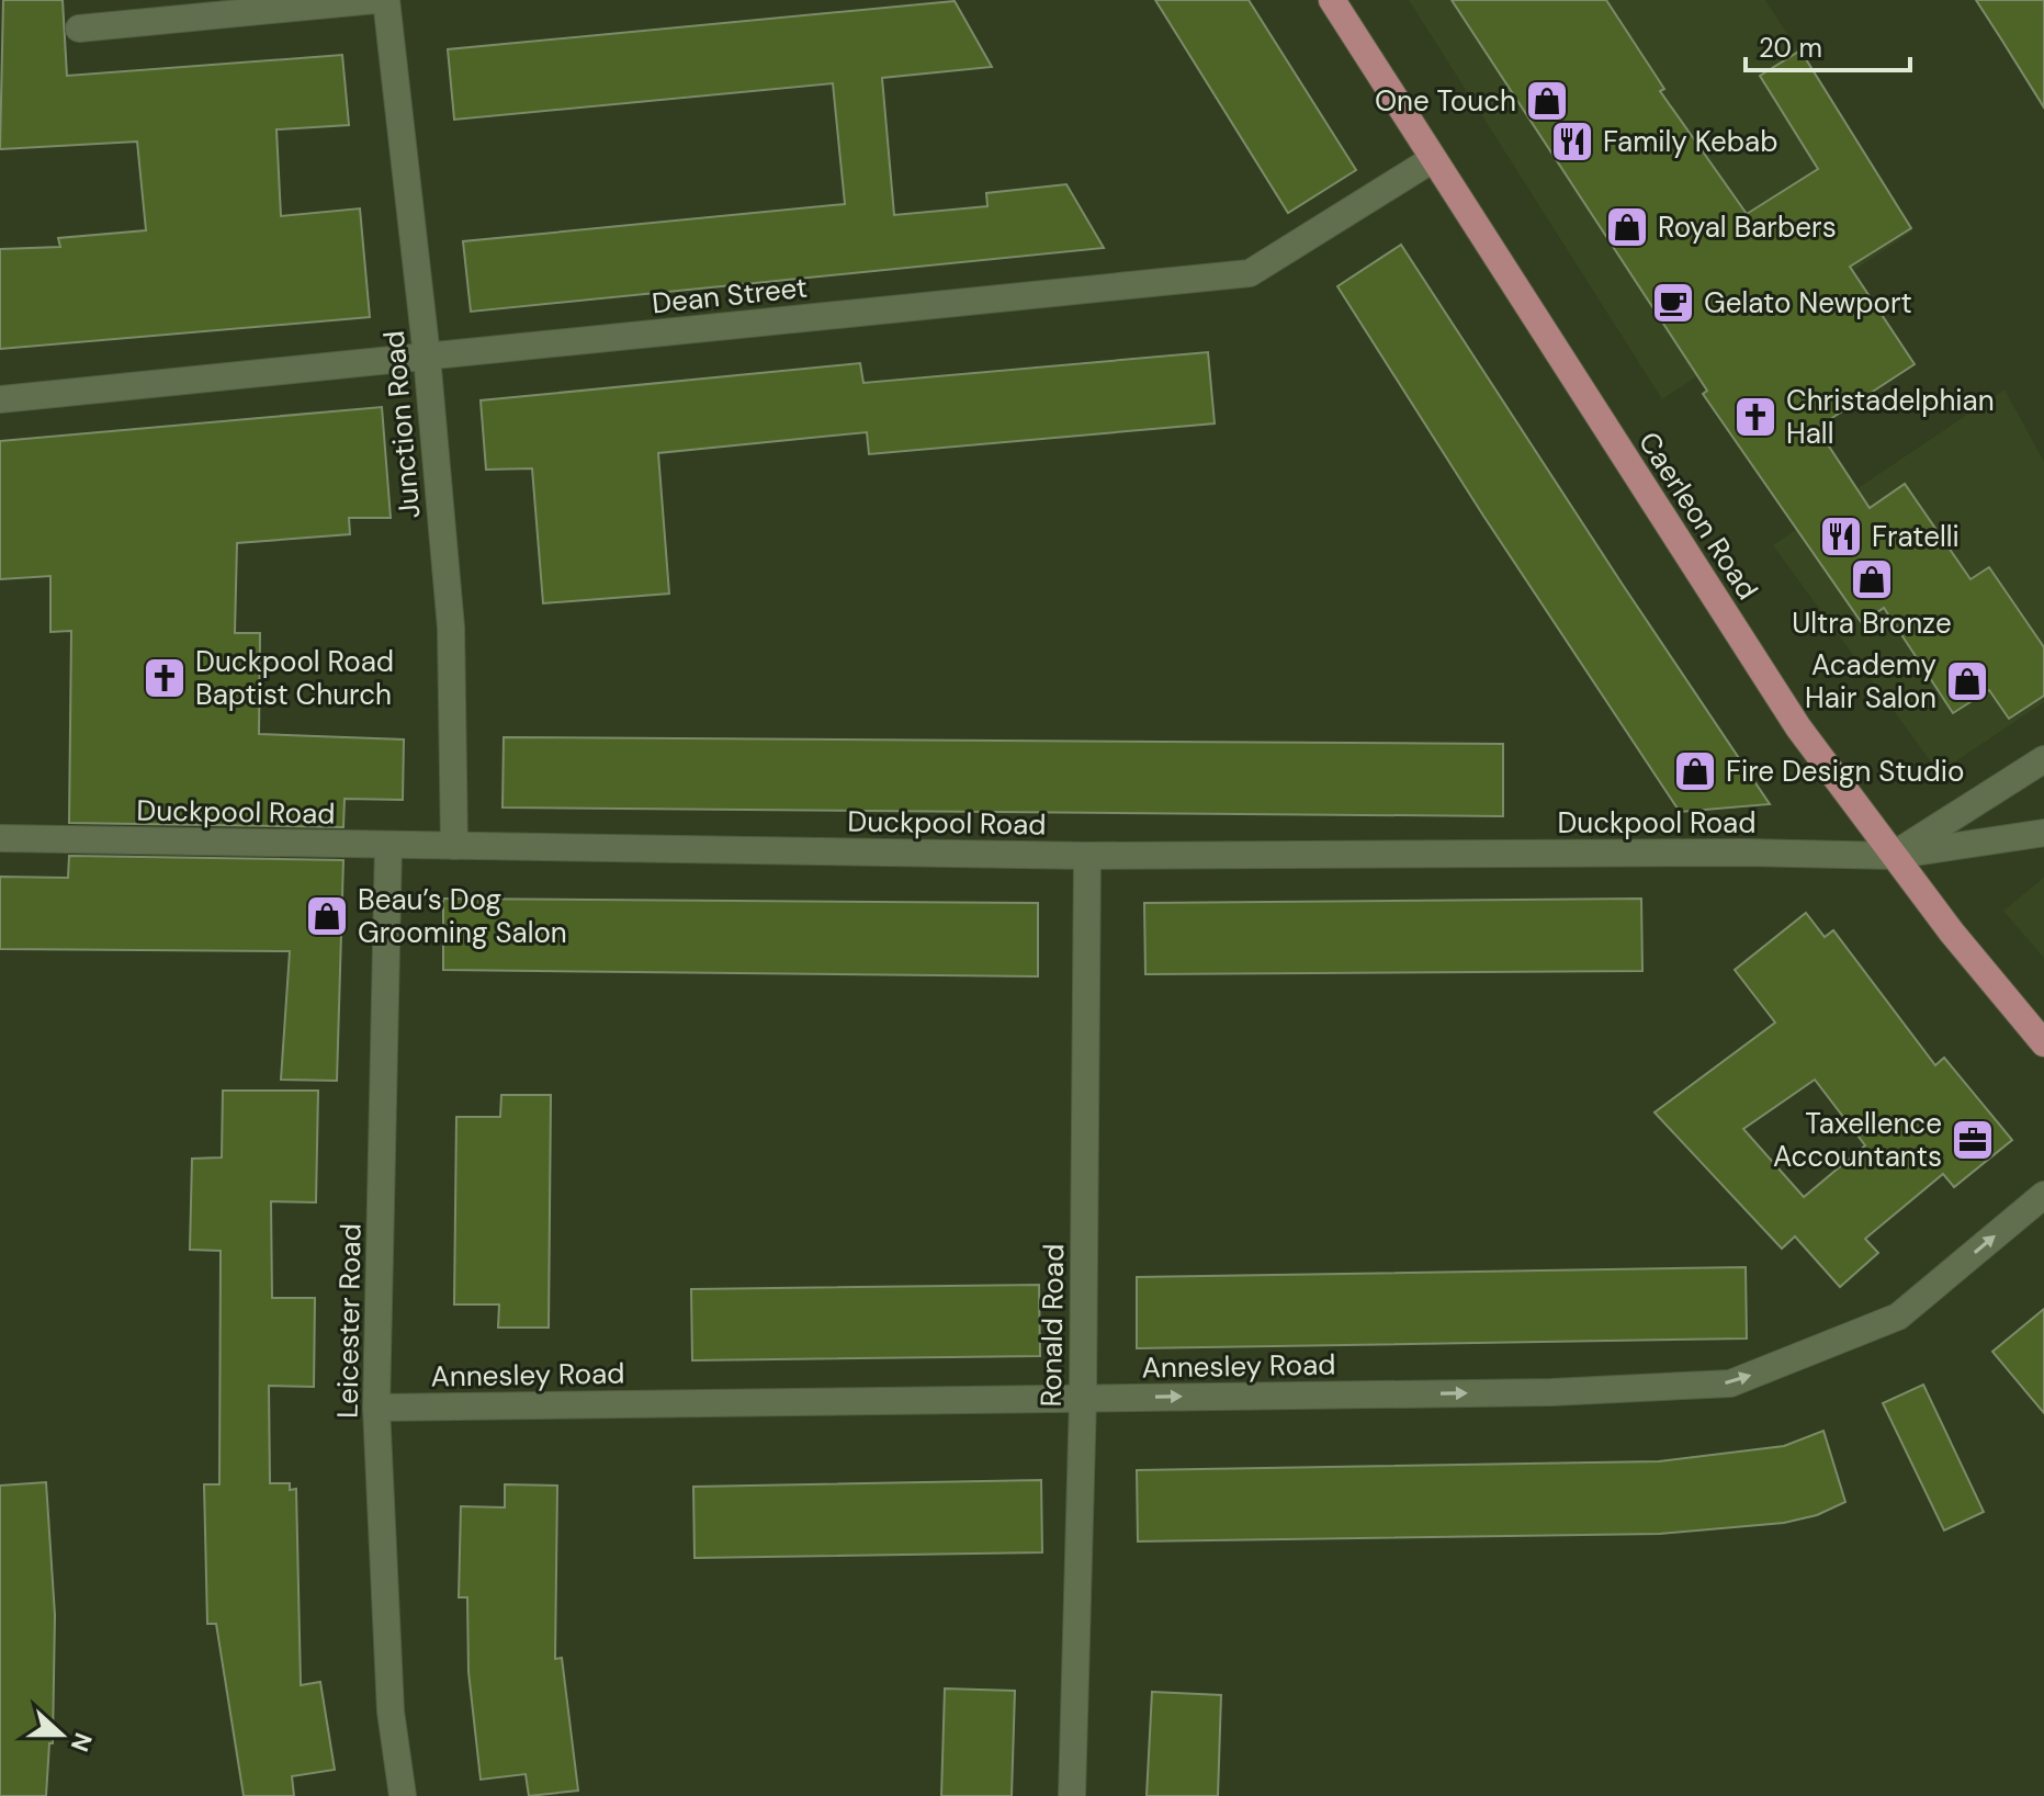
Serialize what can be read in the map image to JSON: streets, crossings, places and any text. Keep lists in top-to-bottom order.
{
  "streets": {
    "main road": ["Caerleon Road"],
    "street": [
      "Dean Street",
      "Junction Road",
      "Duckpool Road",
      "Leicester Road",
      "Ronald Road",
      "Annesley Road"
    ]
  },
  "crossings": [
    ["Dean Street", "Junction Road"],
    ["Dean Street", "Caerleon Road"],
    ["Junction Road", "Duckpool Road"],
    ["Caerleon Road", "Duckpool Road"],
    ["Duckpool Road", "Leicester Road"],
    ["Duckpool Road", "Ronald Road"],
    ["Leicester Road", "Annesley Road"],
    ["Ronald Road", "Annesley Road"]
  ],
  "one_way": ["Annesley Road"],
  "places": {
    "shop": [
      "One Touch",
      "Royal Barbers",
      "Ultra Bronze",
      "Academy Hair Salon",
      "Fire Design Studio",
      "Beau’s Dog Grooming Salon"
    ],
    "restaurant": ["Family Kebab", "Fratelli"],
    "cafe": ["Gelato Newport"],
    "church": ["Christadelphian Hall", "Duckpool Road Baptist Church"],
    "office": ["Taxellence Accountants"]
  },
  "scale_bar": "20 m",
  "north": "right"
}
